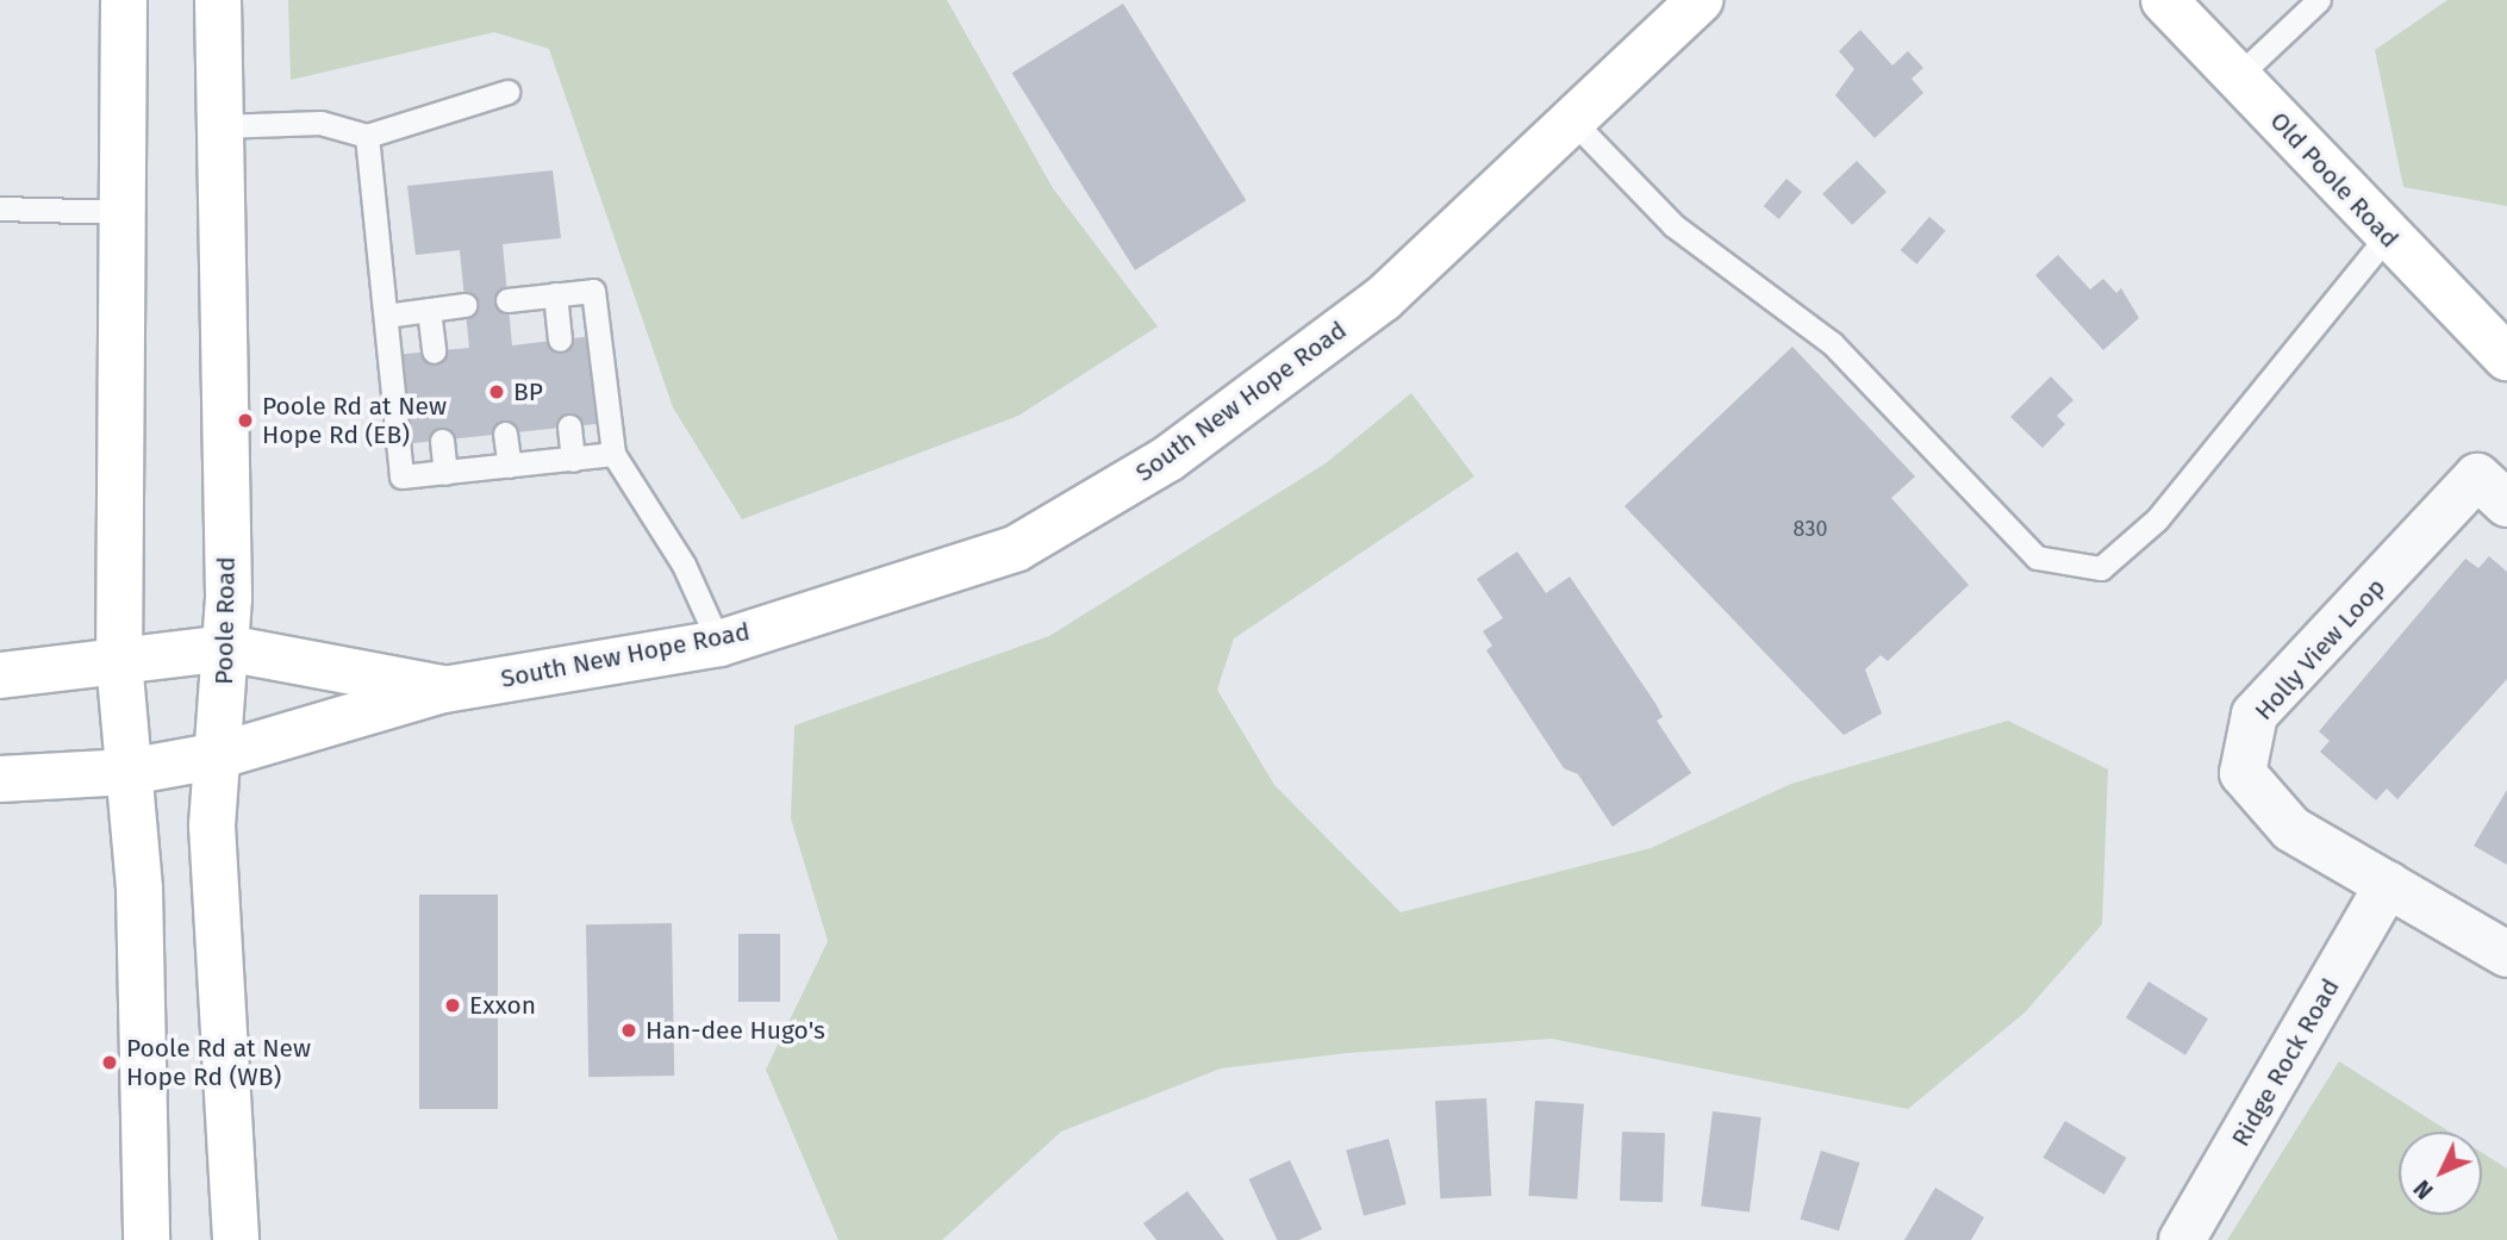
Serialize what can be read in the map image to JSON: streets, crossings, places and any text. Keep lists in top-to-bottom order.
{
  "streets": {
    "main road": ["Old Poole Road", "South New Hope Road", "Poole Road"],
    "street": ["Holly View Loop", "Ridge Rock Road"]
  },
  "crossings": [
    ["South New Hope Road", "Poole Road"],
    ["Holly View Loop", "Ridge Rock Road"]
  ],
  "places": [
    "BP",
    "Poole Rd at New Hope Rd (EB)",
    "Exxon",
    "Han-dee Hugo's",
    "Poole Rd at New Hope Rd (WB)"
  ],
  "house_numbers": ["830"],
  "north": "bottom left"
}
